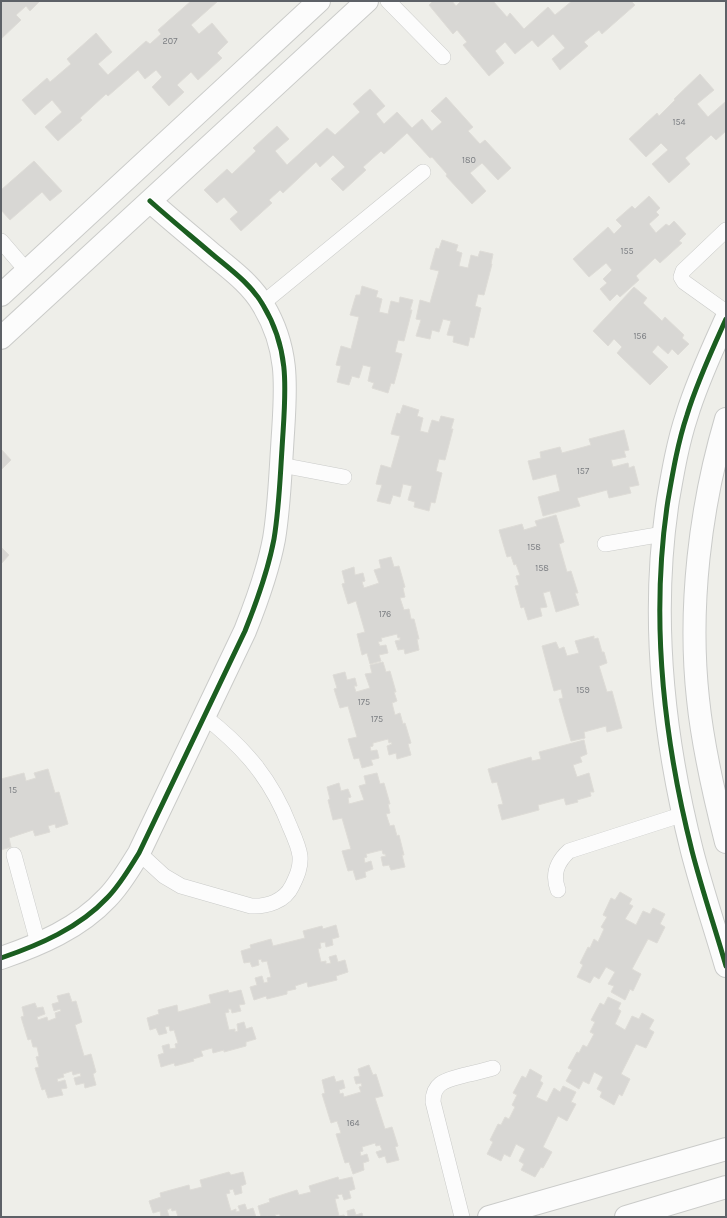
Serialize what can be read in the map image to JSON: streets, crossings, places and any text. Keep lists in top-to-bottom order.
{
  "house_numbers": [
    "207",
    "154",
    "180",
    "155",
    "156",
    "157",
    "158",
    "158",
    "176",
    "159",
    "175",
    "175",
    "15",
    "164"
  ]
}
